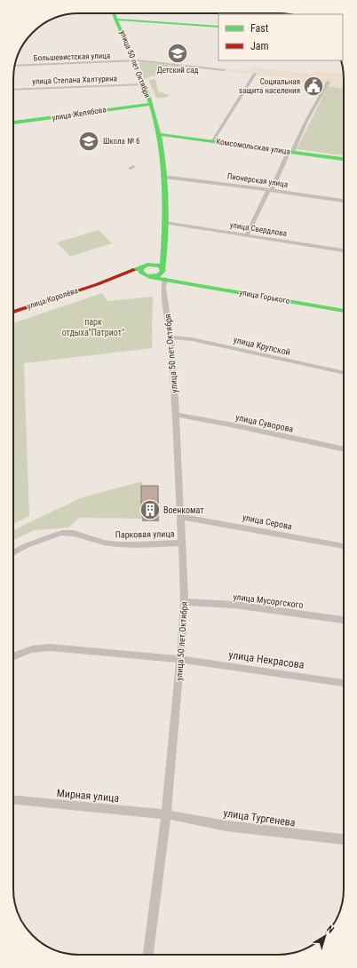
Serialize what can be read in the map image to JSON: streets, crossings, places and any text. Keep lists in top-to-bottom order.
{
  "streets": {
    "main road": [
      "улица 50 лет Октября",
      "улица Желябова",
      "Комсомольская улица",
      "улица Горького",
      "улица Королёва"
    ],
    "street": [
      "Большевистская улица",
      "улица Степана Халтурина",
      "Пионерская улица",
      "улица Свердлова",
      "улица Крупской",
      "улица Суворова",
      "улица Серова",
      "Парковая улица",
      "улица Мусоргского",
      "улица Некрасова",
      "Мирная улица",
      "улица Тургенева"
    ]
  },
  "crossings": [
    ["Большевистская улица", "улица 50 лет Октября"],
    ["улица 50 лет Октября", "улица Степана Халтурина"],
    ["улица 50 лет Октября", "улица Желябова"],
    ["улица 50 лет Октября", "Комсомольская улица"],
    ["улица 50 лет Октября", "Пионерская улица"],
    ["улица 50 лет Октября", "улица Свердлова"],
    ["улица 50 лет Октября", "улица Горького"],
    ["улица 50 лет Октября", "улица Крупской"],
    ["улица 50 лет Октября", "улица Суворова"],
    ["улица 50 лет Октября", "улица Серова"],
    ["улица 50 лет Октября", "Парковая улица"],
    ["улица 50 лет Октября", "улица Мусоргского"],
    ["улица 50 лет Октября", "улица Некрасова"],
    ["улица 50 лет Октября", "Мирная улица"],
    ["улица 50 лет Октября", "улица Тургенева"],
    ["улица Горького", "улица Королёва"],
    ["Мирная улица", "улица Тургенева"]
  ],
  "parks": ["парк отдыха\"Патриот\""],
  "places": {
    "school or university": ["Детский сад", "Школа № 6"],
    "public building": ["Социальная защита населения"],
    "building": ["Военкомат"]
  },
  "legend": ["Fast", "Jam"],
  "north": "top right"
}
